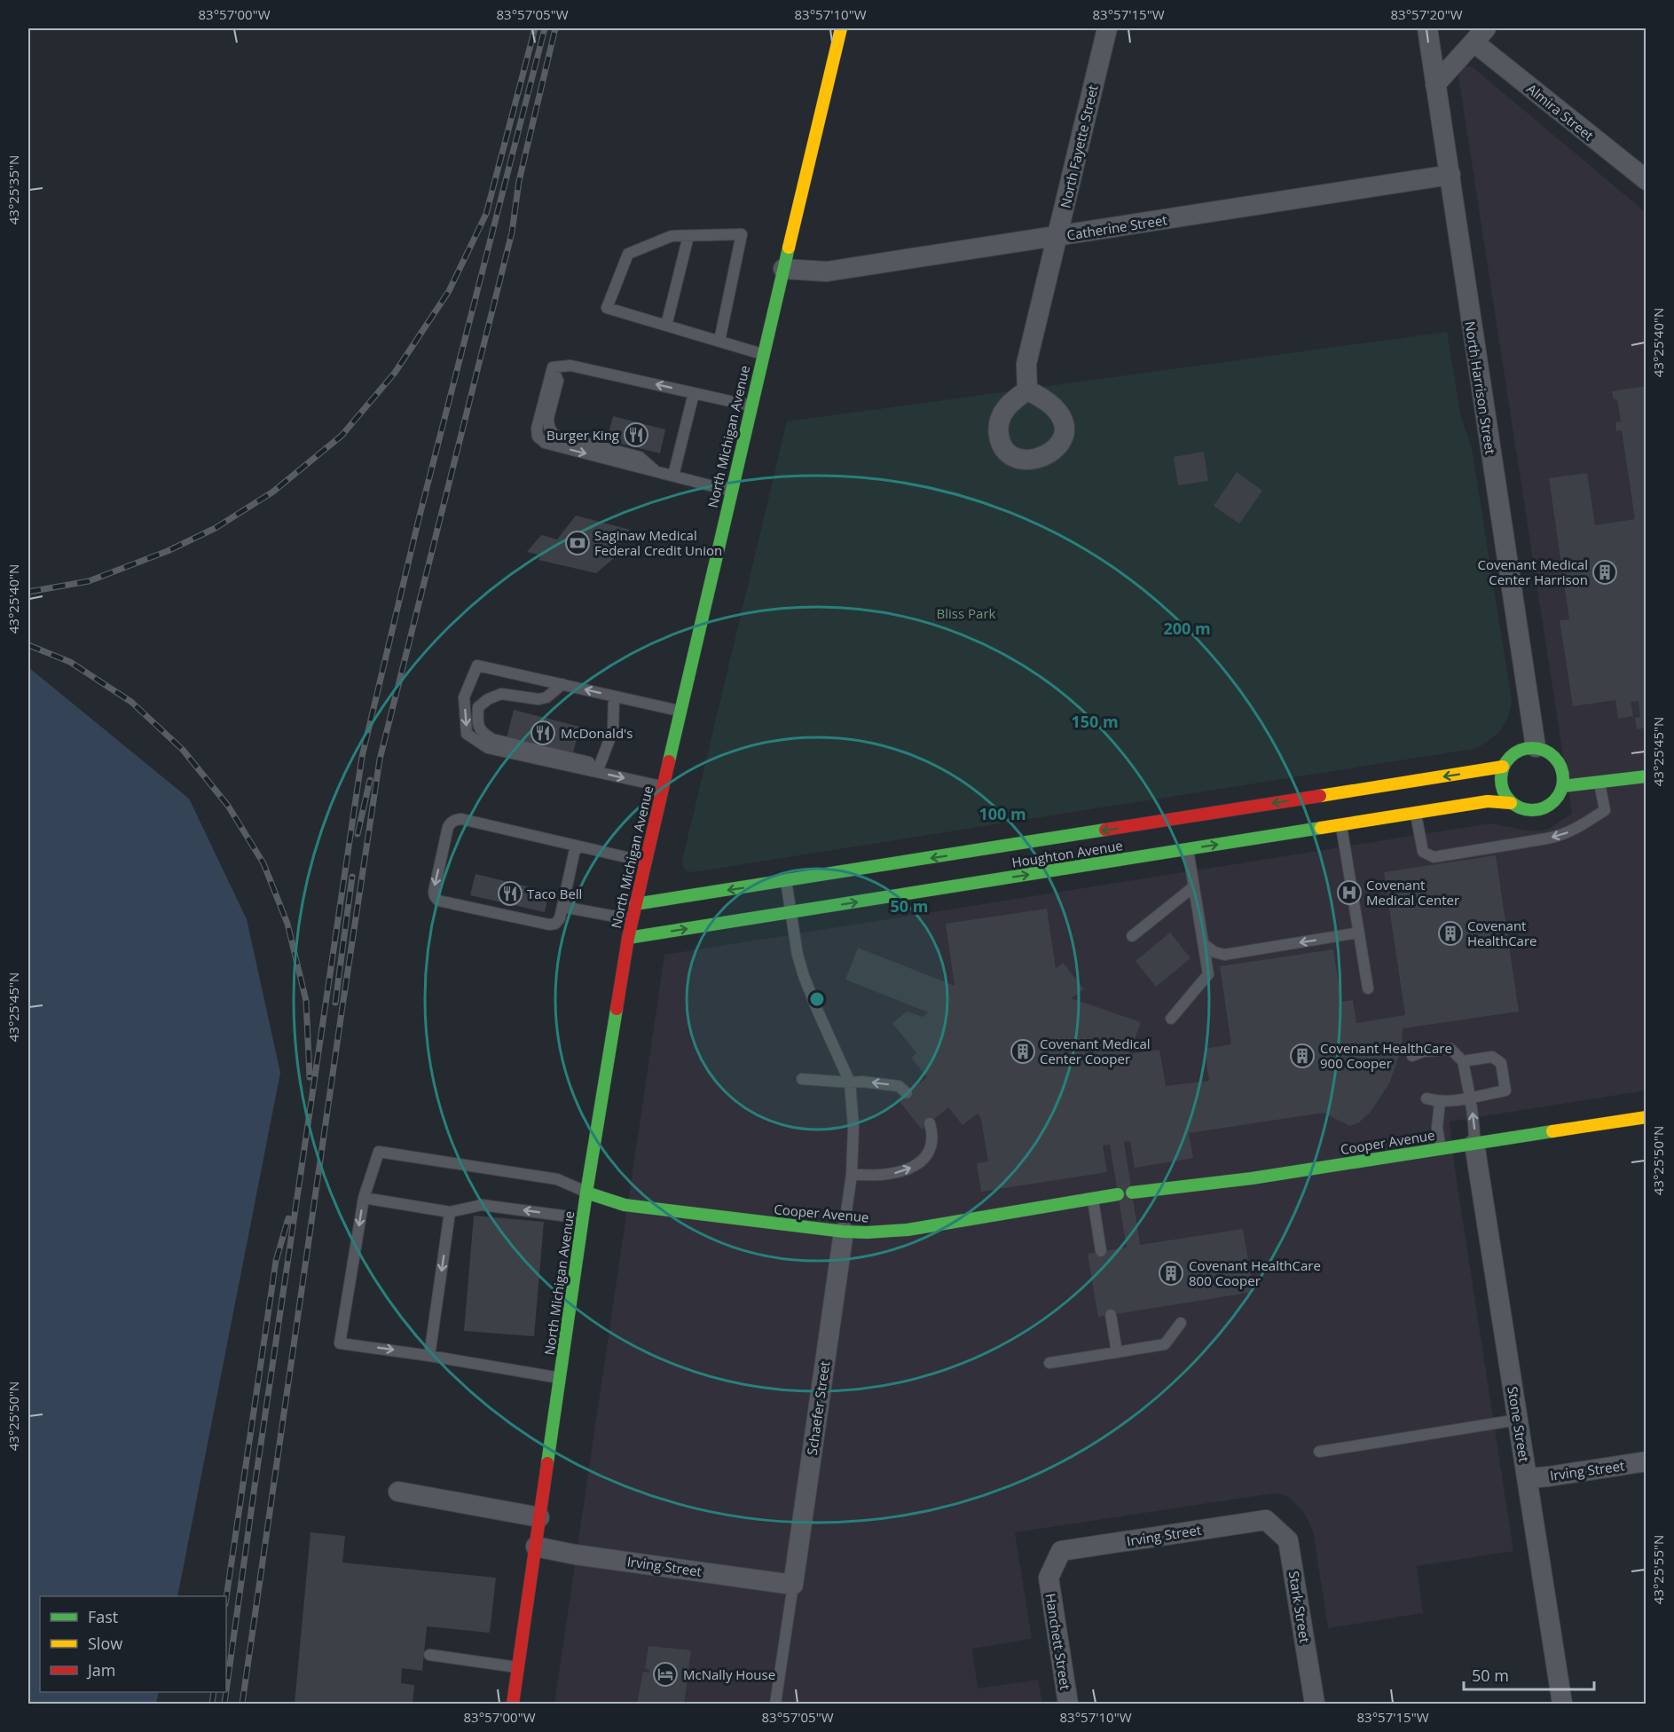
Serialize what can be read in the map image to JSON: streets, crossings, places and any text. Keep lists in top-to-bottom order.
{
  "streets": {
    "street": [
      "Almira Street",
      "North Fayette Street",
      "Catherine Street",
      "North Harrison Street",
      "North Michigan Avenue",
      "Houghton Avenue",
      "Cooper Avenue",
      "Schaefer Street",
      "Stone Street",
      "Irving Street",
      "Stark Street",
      "Hanchett Street"
    ]
  },
  "crossings": [
    ["North Fayette Street", "Catherine Street"],
    ["Catherine Street", "North Harrison Street"],
    ["Catherine Street", "North Michigan Avenue"],
    ["North Harrison Street", "Houghton Avenue"],
    ["North Michigan Avenue", "Houghton Avenue"],
    ["North Michigan Avenue", "Cooper Avenue"],
    ["North Michigan Avenue", "Irving Street"],
    ["Cooper Avenue", "Schaefer Street"],
    ["Cooper Avenue", "Stone Street"],
    ["Schaefer Street", "Irving Street"],
    ["Stone Street", "Irving Street"],
    ["Irving Street", "Stark Street"],
    ["Irving Street", "Hanchett Street"]
  ],
  "parks": ["Bliss Park"],
  "places": {
    "restaurant": ["Burger King", "McDonald's", "Taco Bell"],
    "bank": ["Saginaw Medical Federal Credit Union"],
    "building": [
      "Covenant Medical Center Harrison",
      "Covenant HealthCare",
      "Covenant Medical Center Cooper",
      "Covenant HealthCare 900 Cooper",
      "Covenant HealthCare 800 Cooper"
    ],
    "hospital": ["Covenant Medical Center"],
    "hotel": ["McNally House"]
  },
  "legend": ["Fast", "Slow", "Jam"],
  "scale_bar": "50 m",
  "coordinates": [
    "83°57'00\"W",
    "83°57'05\"W",
    "83°57'10\"W",
    "83°57'15\"W",
    "83°57'20\"W",
    "43°25'35\"N",
    "43°25'40\"N",
    "43°25'45\"N",
    "43°25'50\"N",
    "43°25'55\"N"
  ],
  "rings": [
    "200 m",
    "150 m",
    "100 m",
    "50 m"
  ]
}
